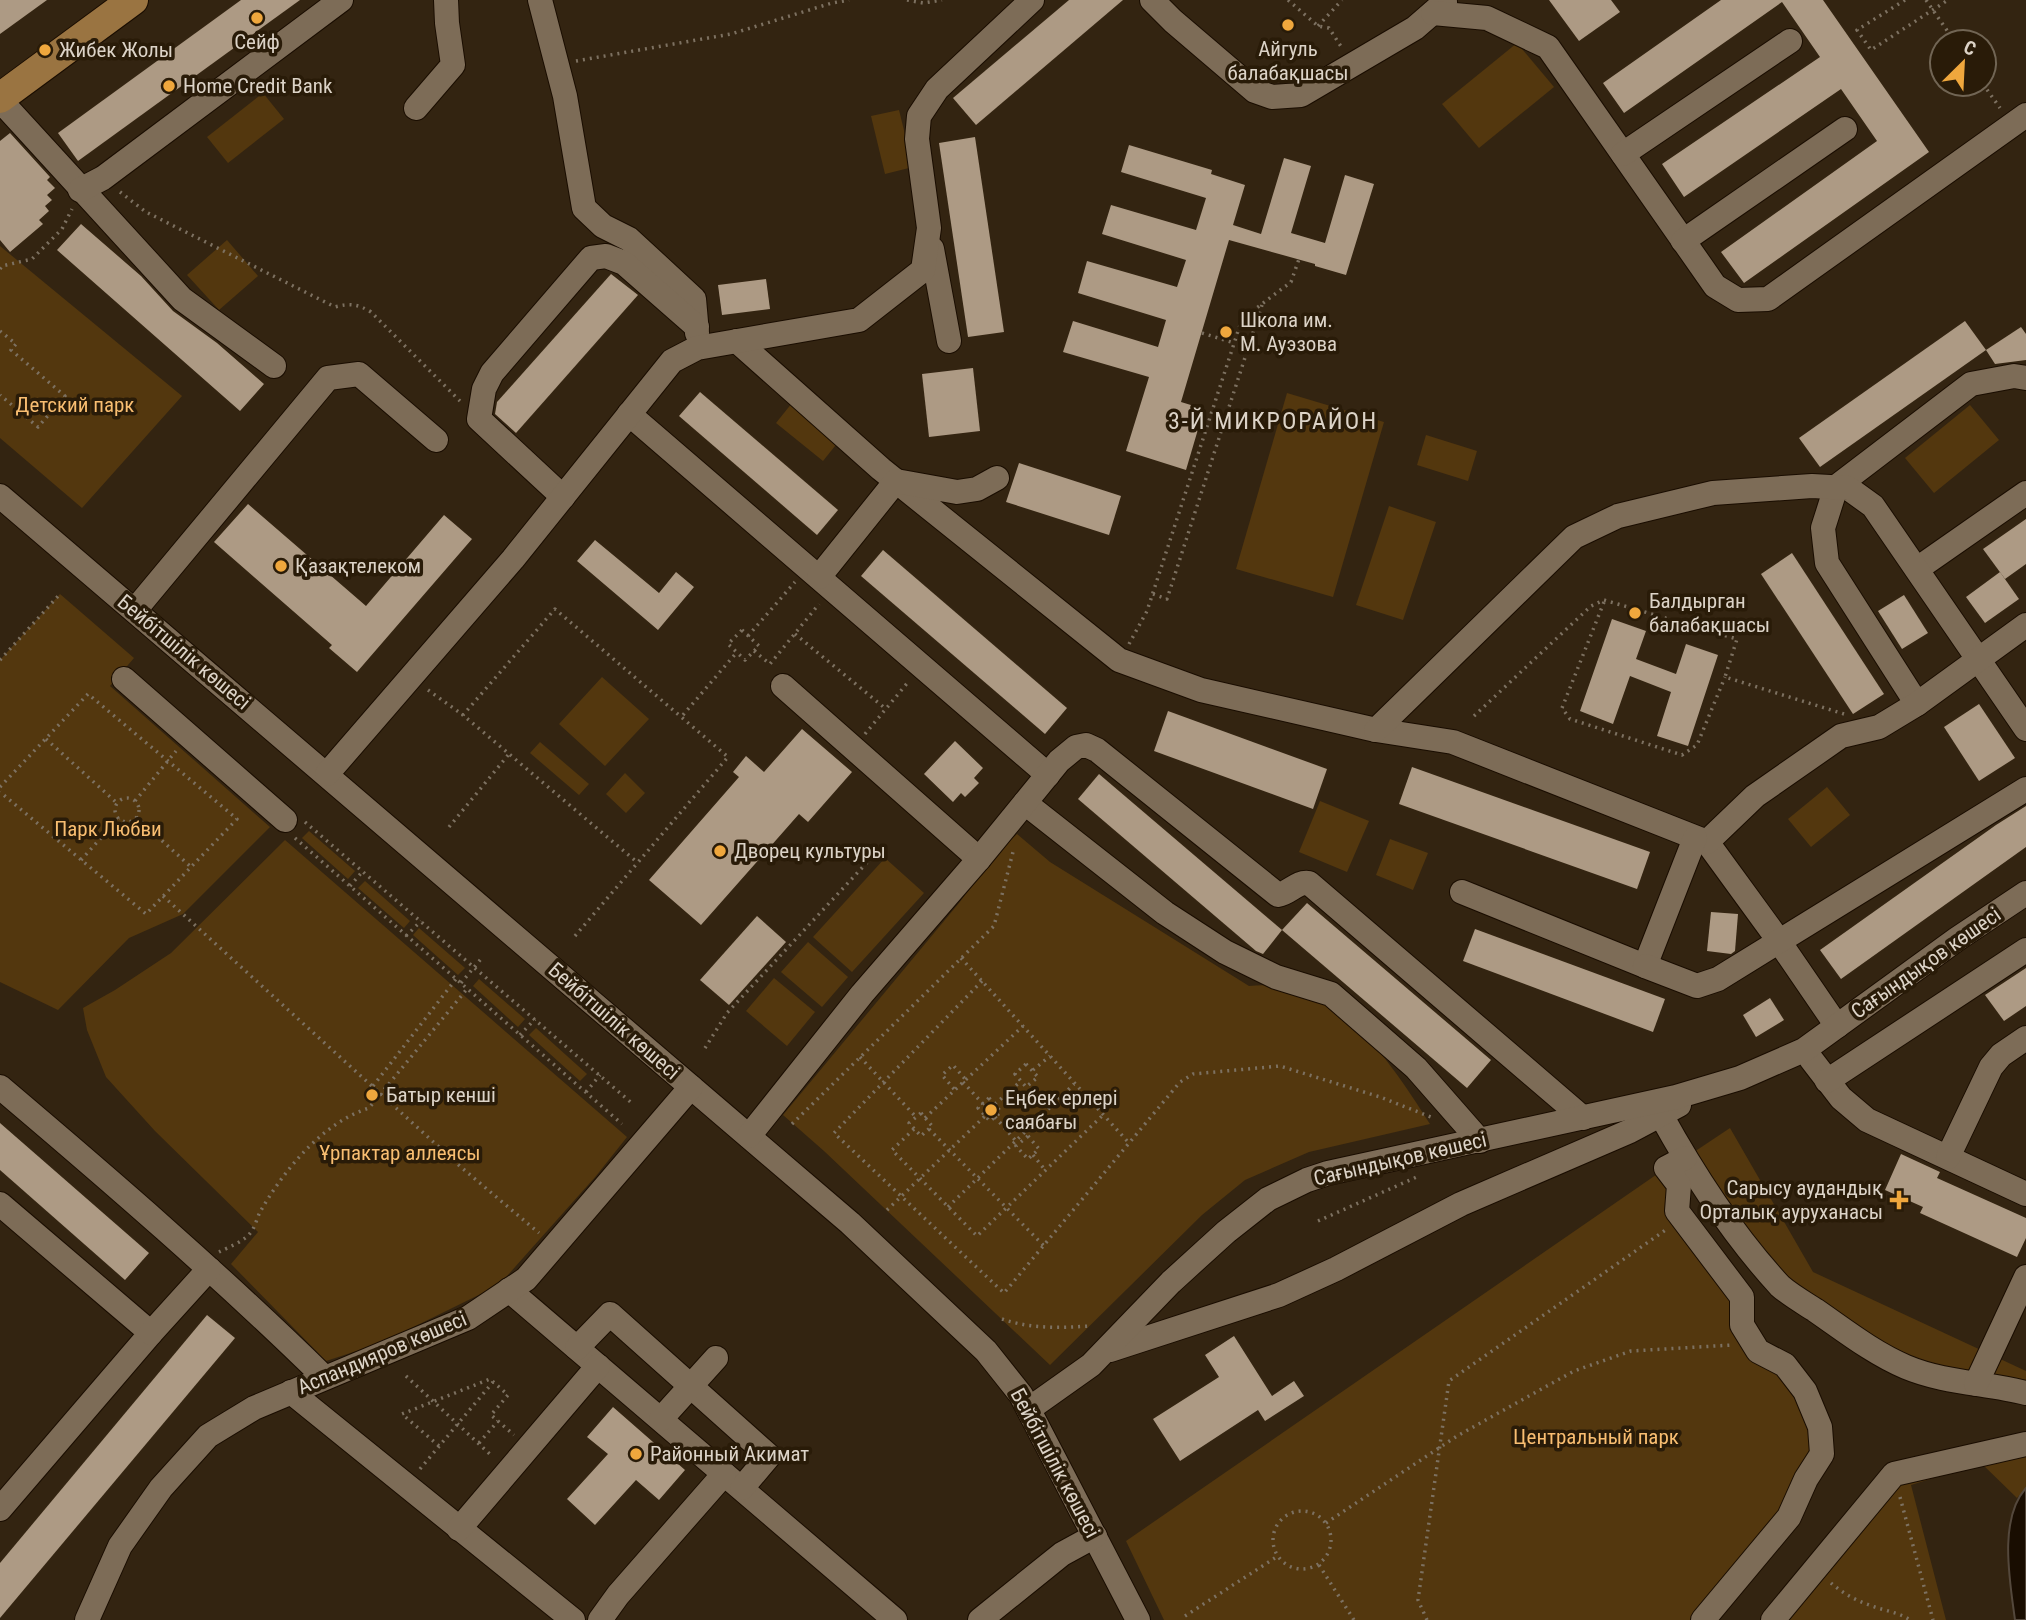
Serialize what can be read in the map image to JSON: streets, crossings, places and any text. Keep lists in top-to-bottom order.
{
  "streets": {
    "street": ["Бейбітшілік көшесі", "Сағындықов көшесі", "Аспандияров көшесі"]
  },
  "crossings": [
    ["Бейбітшілік көшесі", "Сағындықов көшесі"],
    ["Бейбітшілік көшесі", "Аспандияров көшесі"]
  ],
  "districts": ["3-Й МИКРОРАЙОН"],
  "parks": [
    "Детский парк",
    "Парк Любви",
    "Ұрпактар аллеясы",
    "Центральный парк"
  ],
  "places": {
    "other": [
      "Сейф",
      "Айгуль балабақшасы",
      "Жибек Жолы",
      "Home Credit Bank",
      "Школа им. М. Ауэзова",
      "Қазақтелеком",
      "Балдырган балабақшасы",
      "Дворец культуры",
      "Батыр кенші",
      "Еңбек ерлері саябағы",
      "Районный Акимат"
    ],
    "health": ["Сарысу аудандық Орталық ауруханасы"]
  },
  "north": "top right"
}
